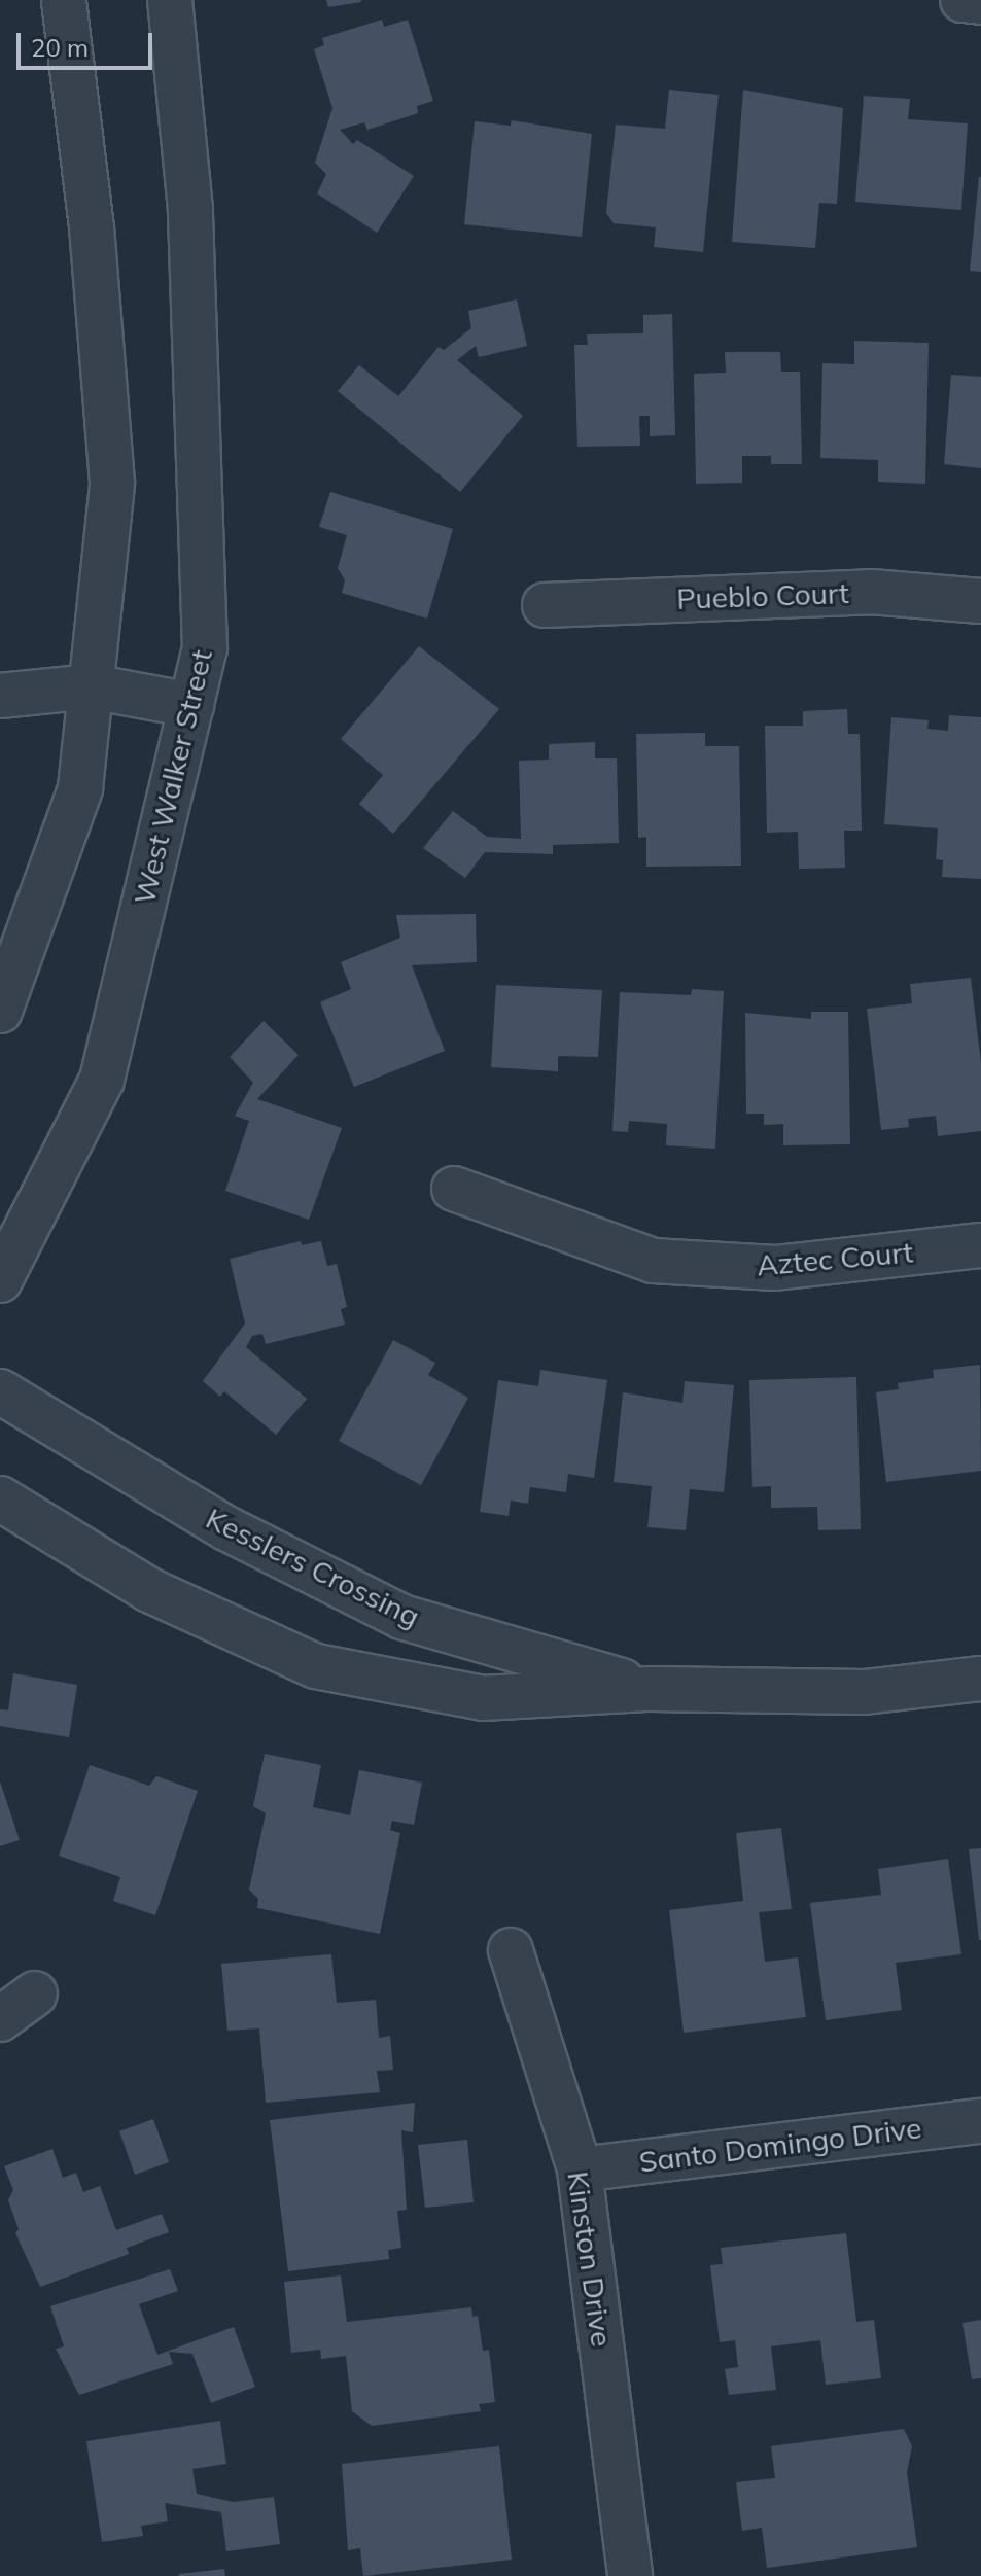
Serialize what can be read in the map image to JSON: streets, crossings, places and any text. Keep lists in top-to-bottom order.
{
  "streets": {
    "street": [
      "Pueblo Court",
      "West Walker Street",
      "Aztec Court",
      "Kesslers Crossing",
      "Santo Domingo Drive",
      "Kinston Drive"
    ]
  },
  "crossings": [
    ["Santo Domingo Drive", "Kinston Drive"]
  ],
  "scale_bar": "20 m"
}
